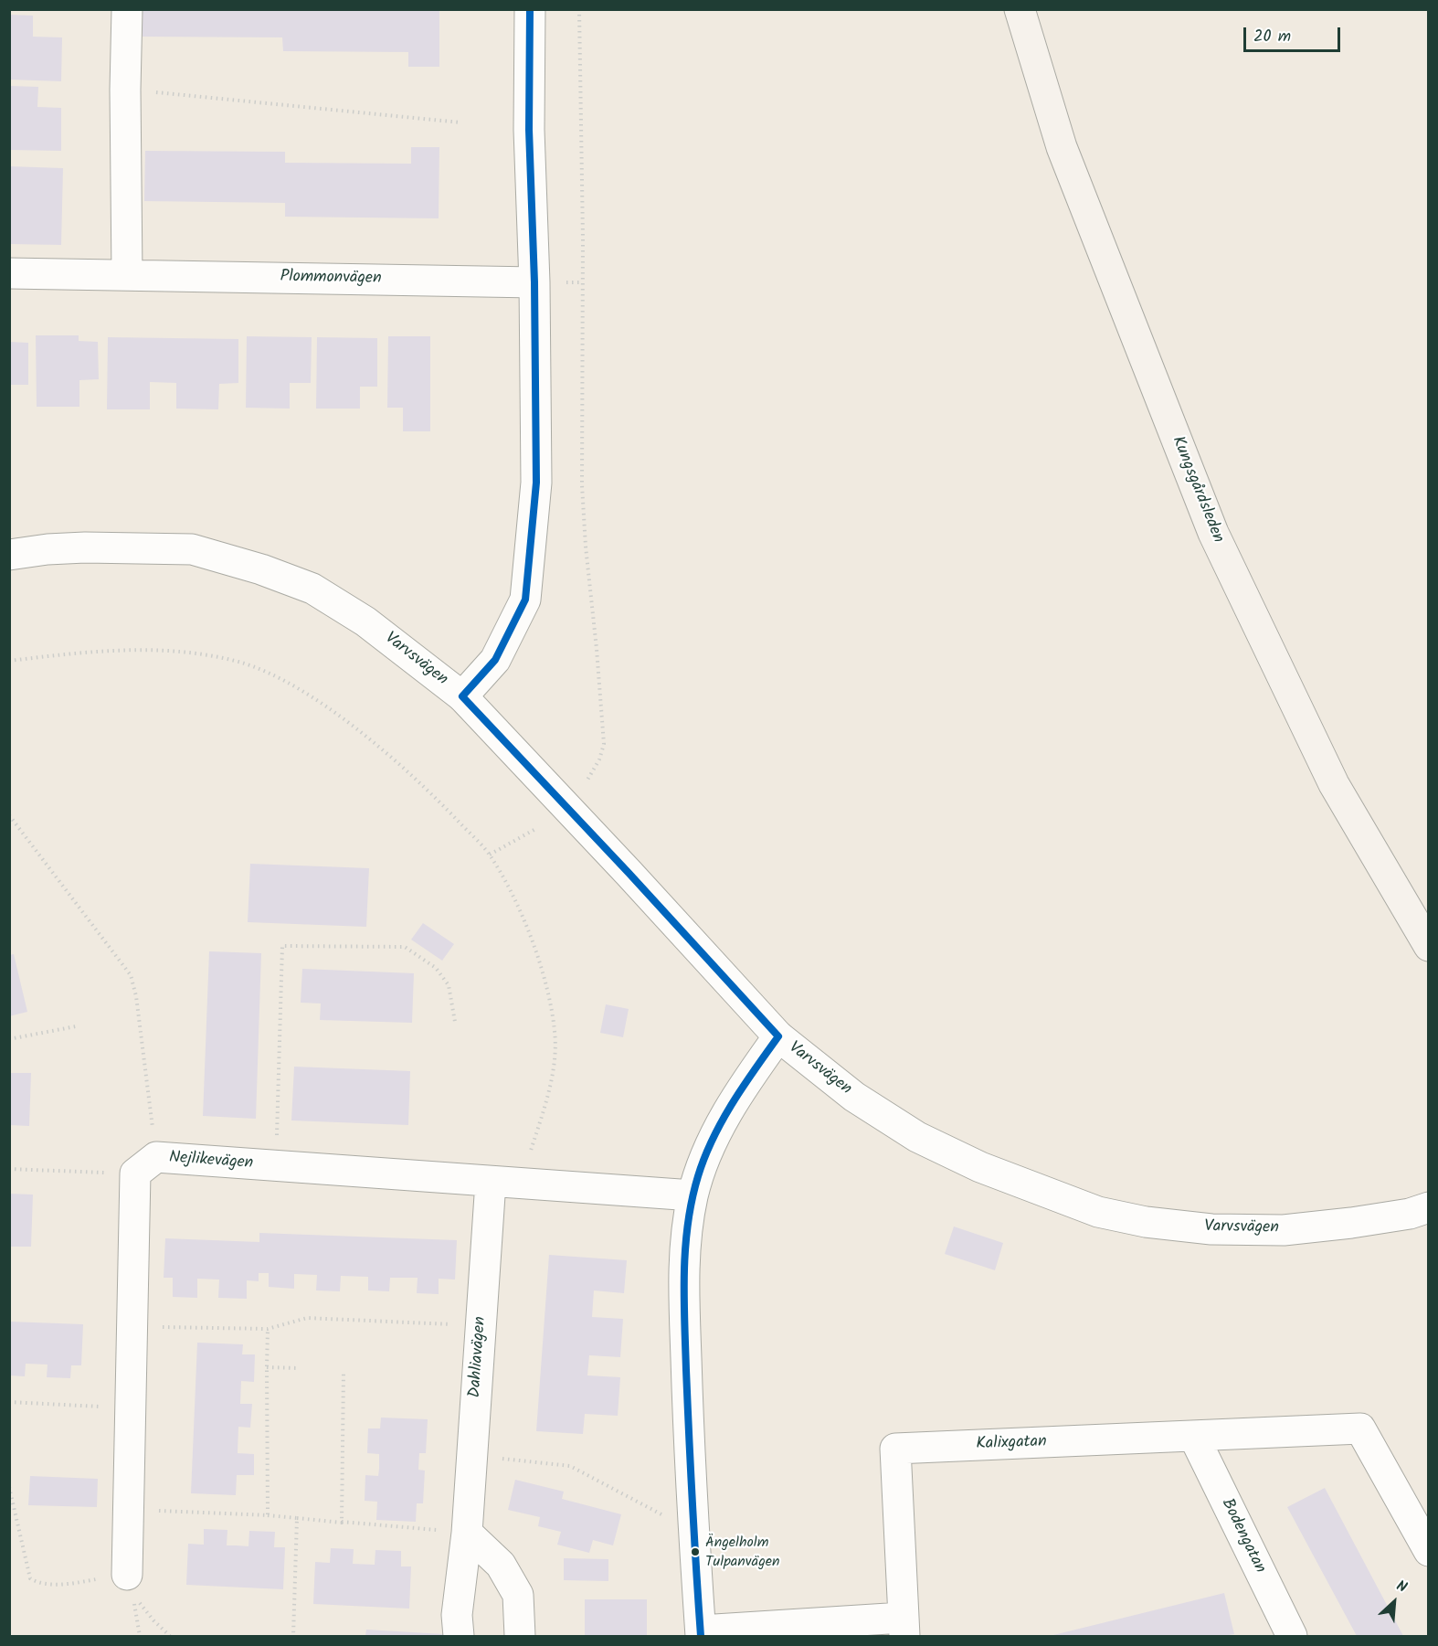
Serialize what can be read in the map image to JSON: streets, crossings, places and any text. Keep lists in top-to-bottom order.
{
  "streets": {
    "main road": ["Kungsgårdsleden"],
    "street": [
      "Plommonvägen",
      "Varvsvägen",
      "Nejlikevägen",
      "Dahliavägen",
      "Kalixgatan",
      "Bodengatan"
    ]
  },
  "crossings": [
    ["Nejlikevägen", "Dahliavägen"],
    ["Kalixgatan", "Bodengatan"]
  ],
  "places": ["Ängelholm Tulpanvägen"],
  "scale_bar": "20 m",
  "north": "top right"
}
